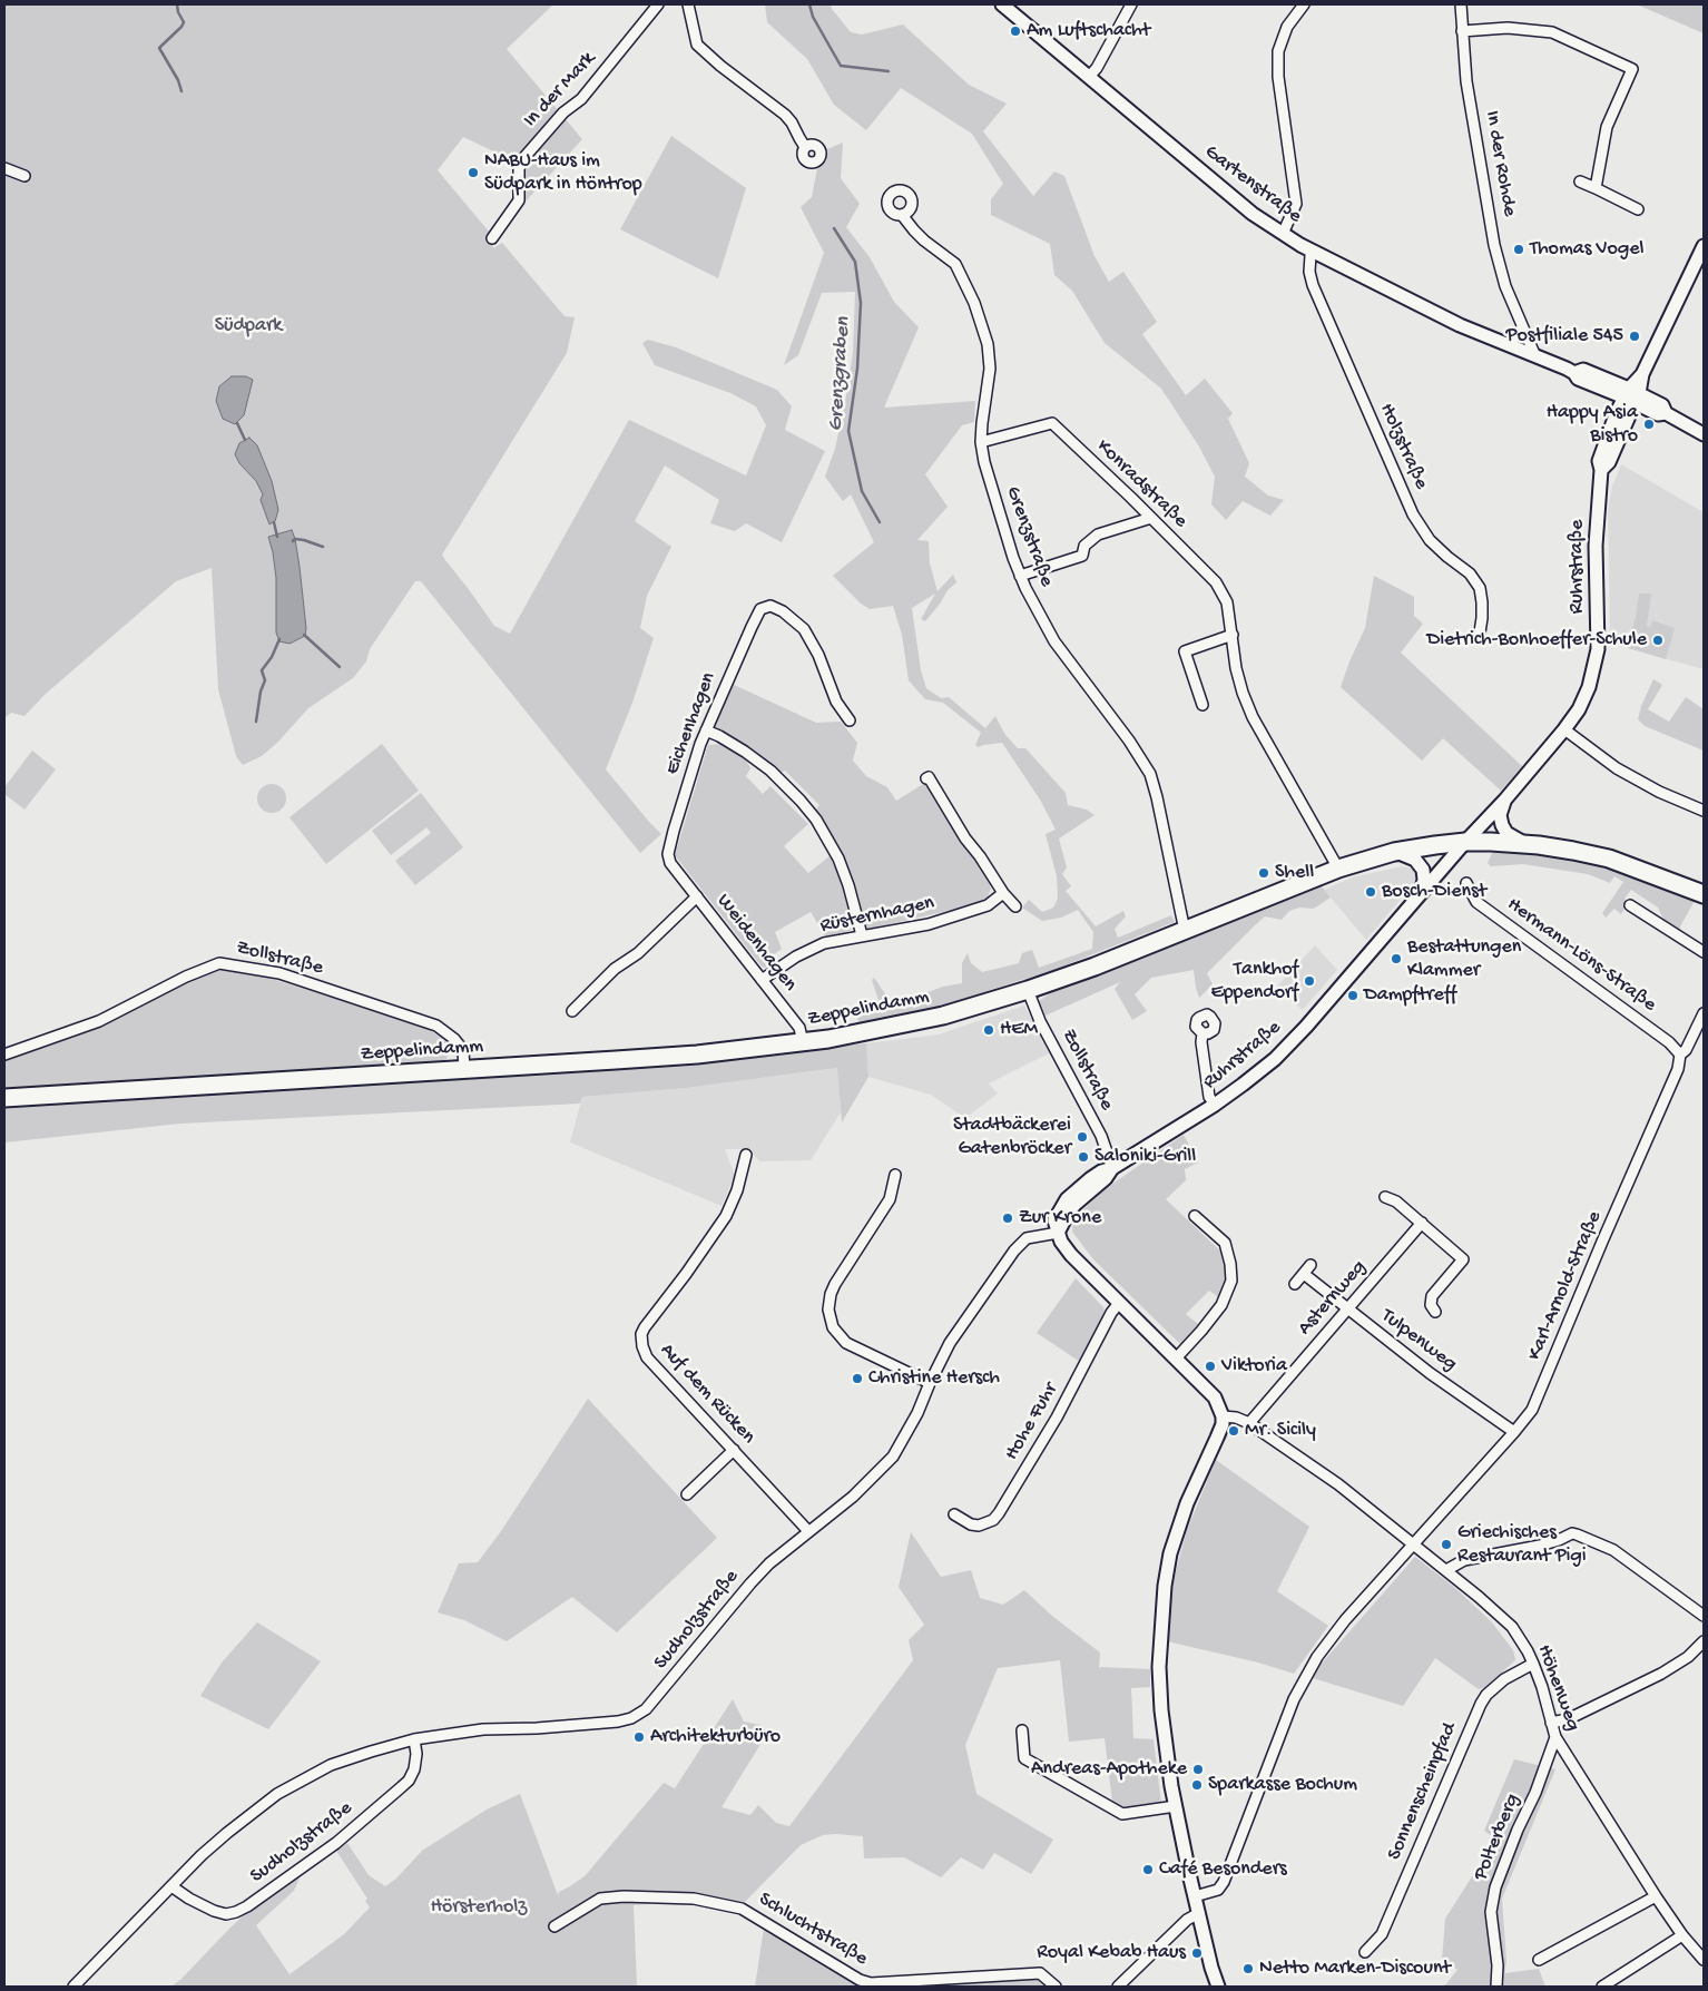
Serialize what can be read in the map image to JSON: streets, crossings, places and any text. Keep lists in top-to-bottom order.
{
  "streets": {
    "main road": ["Zeppelindamm"],
    "street": [
      "In der Mark",
      "In der Rohde",
      "Gartenstraße",
      "Holzstraße",
      "Konradstraße",
      "Grenzstraße",
      "Ruhrstraße",
      "Eichenhagen",
      "Rüsternhagen",
      "Weidenhagen",
      "Hermann-Löns-Straße",
      "Zollstraße",
      "Karl-Arnold-Straße",
      "Asternweg",
      "Tulpenweg",
      "Auf dem Rücken",
      "Hohe Fuhr",
      "Sudholzstraße",
      "Höhenweg",
      "Sonnenscheinpfad",
      "Polterberg",
      "Schluchtstraße"
    ]
  },
  "crossings": [
    ["In der Rohde", "Gartenstraße"],
    ["Gartenstraße", "Holzstraße"],
    ["Gartenstraße", "Ruhrstraße"],
    ["Konradstraße", "Grenzstraße"],
    ["Konradstraße", "Zeppelindamm"],
    ["Grenzstraße", "Zeppelindamm"],
    ["Ruhrstraße", "Zollstraße"],
    ["Ruhrstraße", "Zeppelindamm"],
    ["Ruhrstraße", "Sudholzstraße"],
    ["Eichenhagen", "Weidenhagen"],
    ["Rüsternhagen", "Weidenhagen"],
    ["Weidenhagen", "Zeppelindamm"],
    ["Hermann-Löns-Straße", "Karl-Arnold-Straße"],
    ["Zollstraße", "Zeppelindamm"],
    ["Karl-Arnold-Straße", "Tulpenweg"],
    ["Karl-Arnold-Straße", "Höhenweg"],
    ["Asternweg", "Tulpenweg"],
    ["Asternweg", "Höhenweg"],
    ["Auf dem Rücken", "Sudholzstraße"],
    ["Höhenweg", "Sonnenscheinpfad"],
    ["Höhenweg", "Polterberg"]
  ],
  "water": ["Grenzgraben"],
  "parks": ["Südpark", "Hörsterholz"],
  "places": [
    "Am Luftschacht",
    "NABU-Haus im Südpark in Höntrop",
    "Thomas Vogel",
    "Postfiliale 545",
    "Happy Asia Bistro",
    "Dietrich-Bonhoeffer-Schule",
    "Shell",
    "Bosch-Dienst",
    "Bestattungen Klammer",
    "Tankhof Eppendorf",
    "Dampftreff",
    "HEM",
    "Stadtbäckerei Gatenbröcker",
    "Saloniki-Grill",
    "Zur Krone",
    "Viktoria",
    "Christine Hersch",
    "Mr. Sicily",
    "Griechisches Restaurant Pigi",
    "Architekturbüro",
    "Andreas-Apotheke",
    "Sparkasse Bochum",
    "Café Besonders",
    "Royal Kebab Haus",
    "Netto Marken-Discount"
  ]
}
